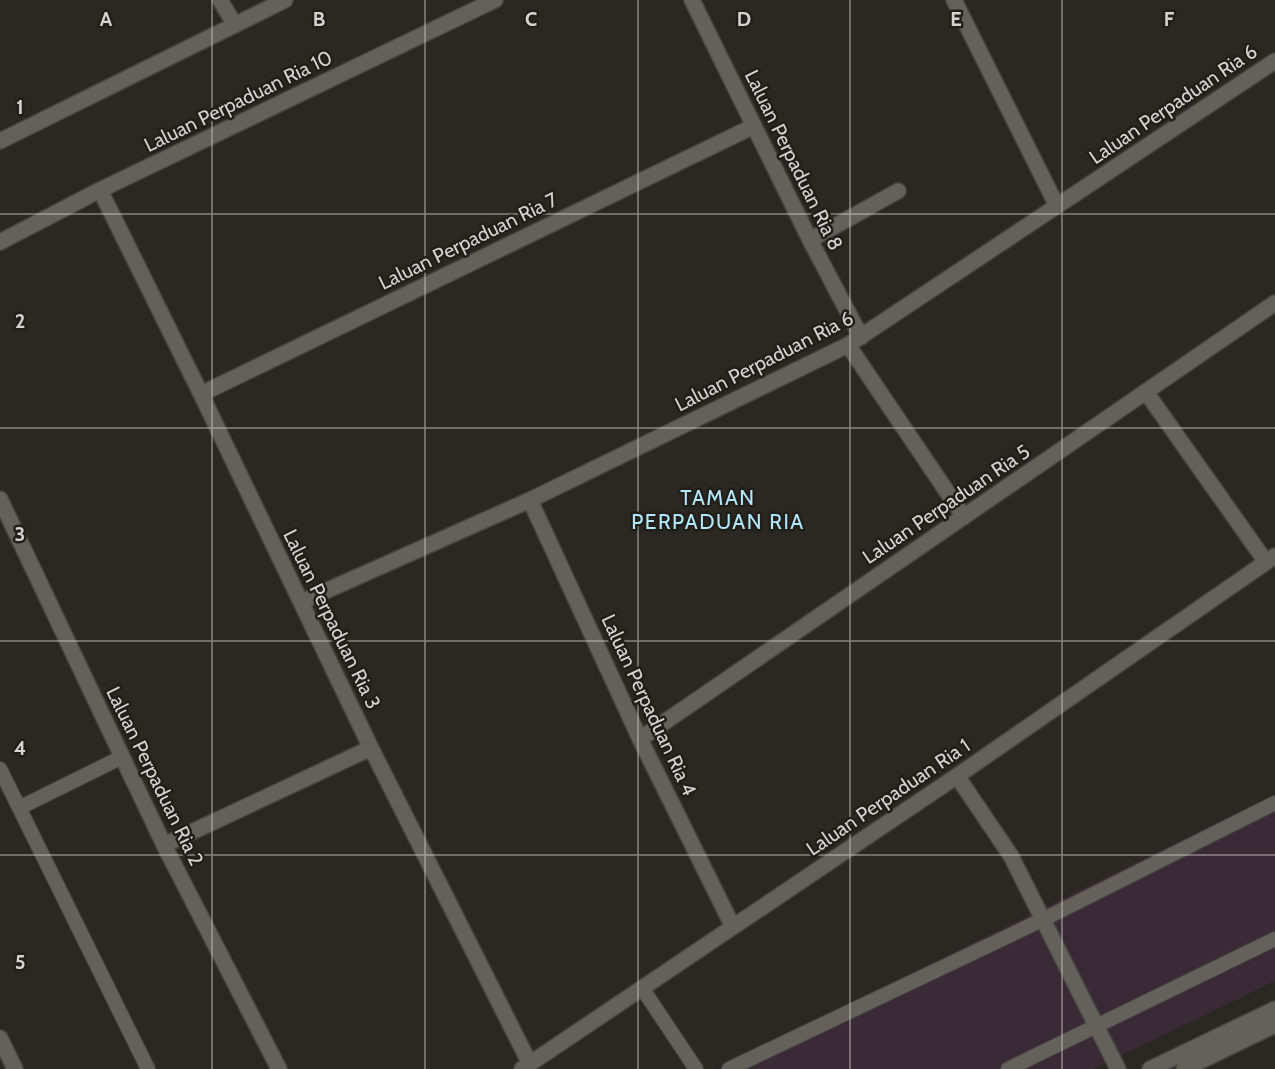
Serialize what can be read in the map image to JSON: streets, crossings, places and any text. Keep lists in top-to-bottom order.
{
  "streets": {
    "street": [
      "Laluan Perpaduan Ria 10",
      "Laluan Perpaduan Ria 6",
      "Laluan Perpaduan Ria 8",
      "Laluan Perpaduan Ria 7",
      "Laluan Perpaduan Ria 5",
      "Laluan Perpaduan Ria 3",
      "Laluan Perpaduan Ria 4",
      "Laluan Perpaduan Ria 2",
      "Laluan Perpaduan Ria 1"
    ]
  },
  "crossings": [
    ["Laluan Perpaduan Ria 10", "Laluan Perpaduan Ria 3"],
    ["Laluan Perpaduan Ria 6", "Laluan Perpaduan Ria 8"],
    ["Laluan Perpaduan Ria 6", "Laluan Perpaduan Ria 3"],
    ["Laluan Perpaduan Ria 6", "Laluan Perpaduan Ria 4"],
    ["Laluan Perpaduan Ria 8", "Laluan Perpaduan Ria 7"],
    ["Laluan Perpaduan Ria 8", "Laluan Perpaduan Ria 5"],
    ["Laluan Perpaduan Ria 7", "Laluan Perpaduan Ria 3"],
    ["Laluan Perpaduan Ria 5", "Laluan Perpaduan Ria 4"],
    ["Laluan Perpaduan Ria 3", "Laluan Perpaduan Ria 1"],
    ["Laluan Perpaduan Ria 4", "Laluan Perpaduan Ria 1"]
  ],
  "districts": ["TAMAN PERPADUAN RIA"],
  "grid": {
    "columns": [
      "A",
      "B",
      "C",
      "D",
      "E",
      "F"
    ],
    "rows": [
      "1",
      "2",
      "3",
      "4",
      "5"
    ]
  }
}
